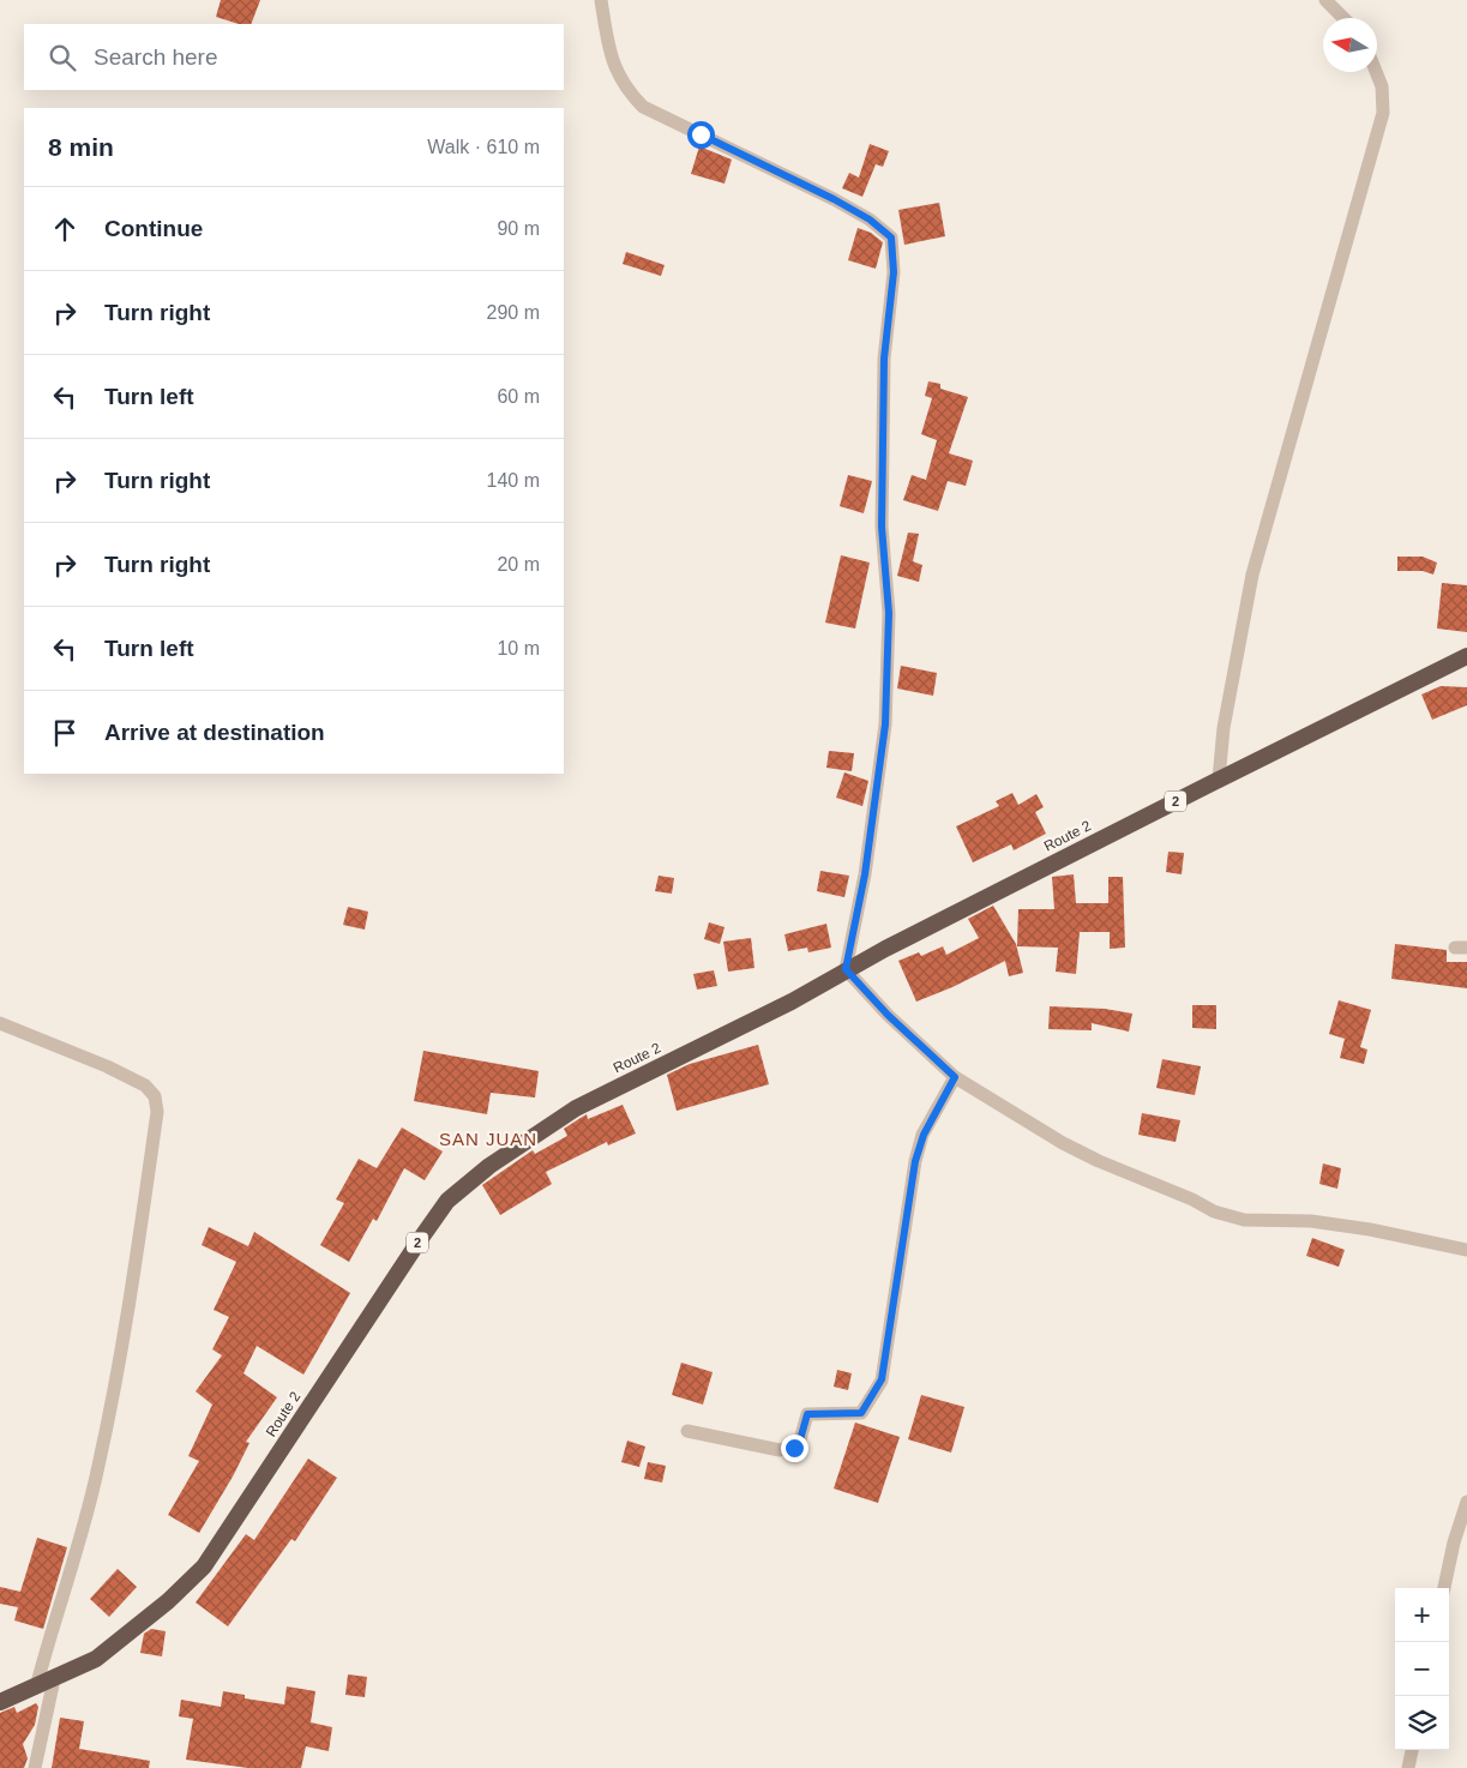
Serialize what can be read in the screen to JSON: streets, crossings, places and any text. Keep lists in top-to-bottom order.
{
  "streets": {
    "highway": ["2", "Route 2"]
  },
  "districts": ["SAN JUAN"],
  "north": "left",
  "page": {
    "search": "Search here",
    "heading": ["8 min", "Walk · 610 m"],
    "list": [
      ["Continue", "90 m"],
      ["Turn right", "290 m"],
      ["Turn left", "60 m"],
      ["Turn right", "140 m"],
      ["Turn right", "20 m"],
      ["Turn left", "10 m"],
      "Arrive at destination"
    ],
    "map_buttons": ["+", "−"]
  }
}
